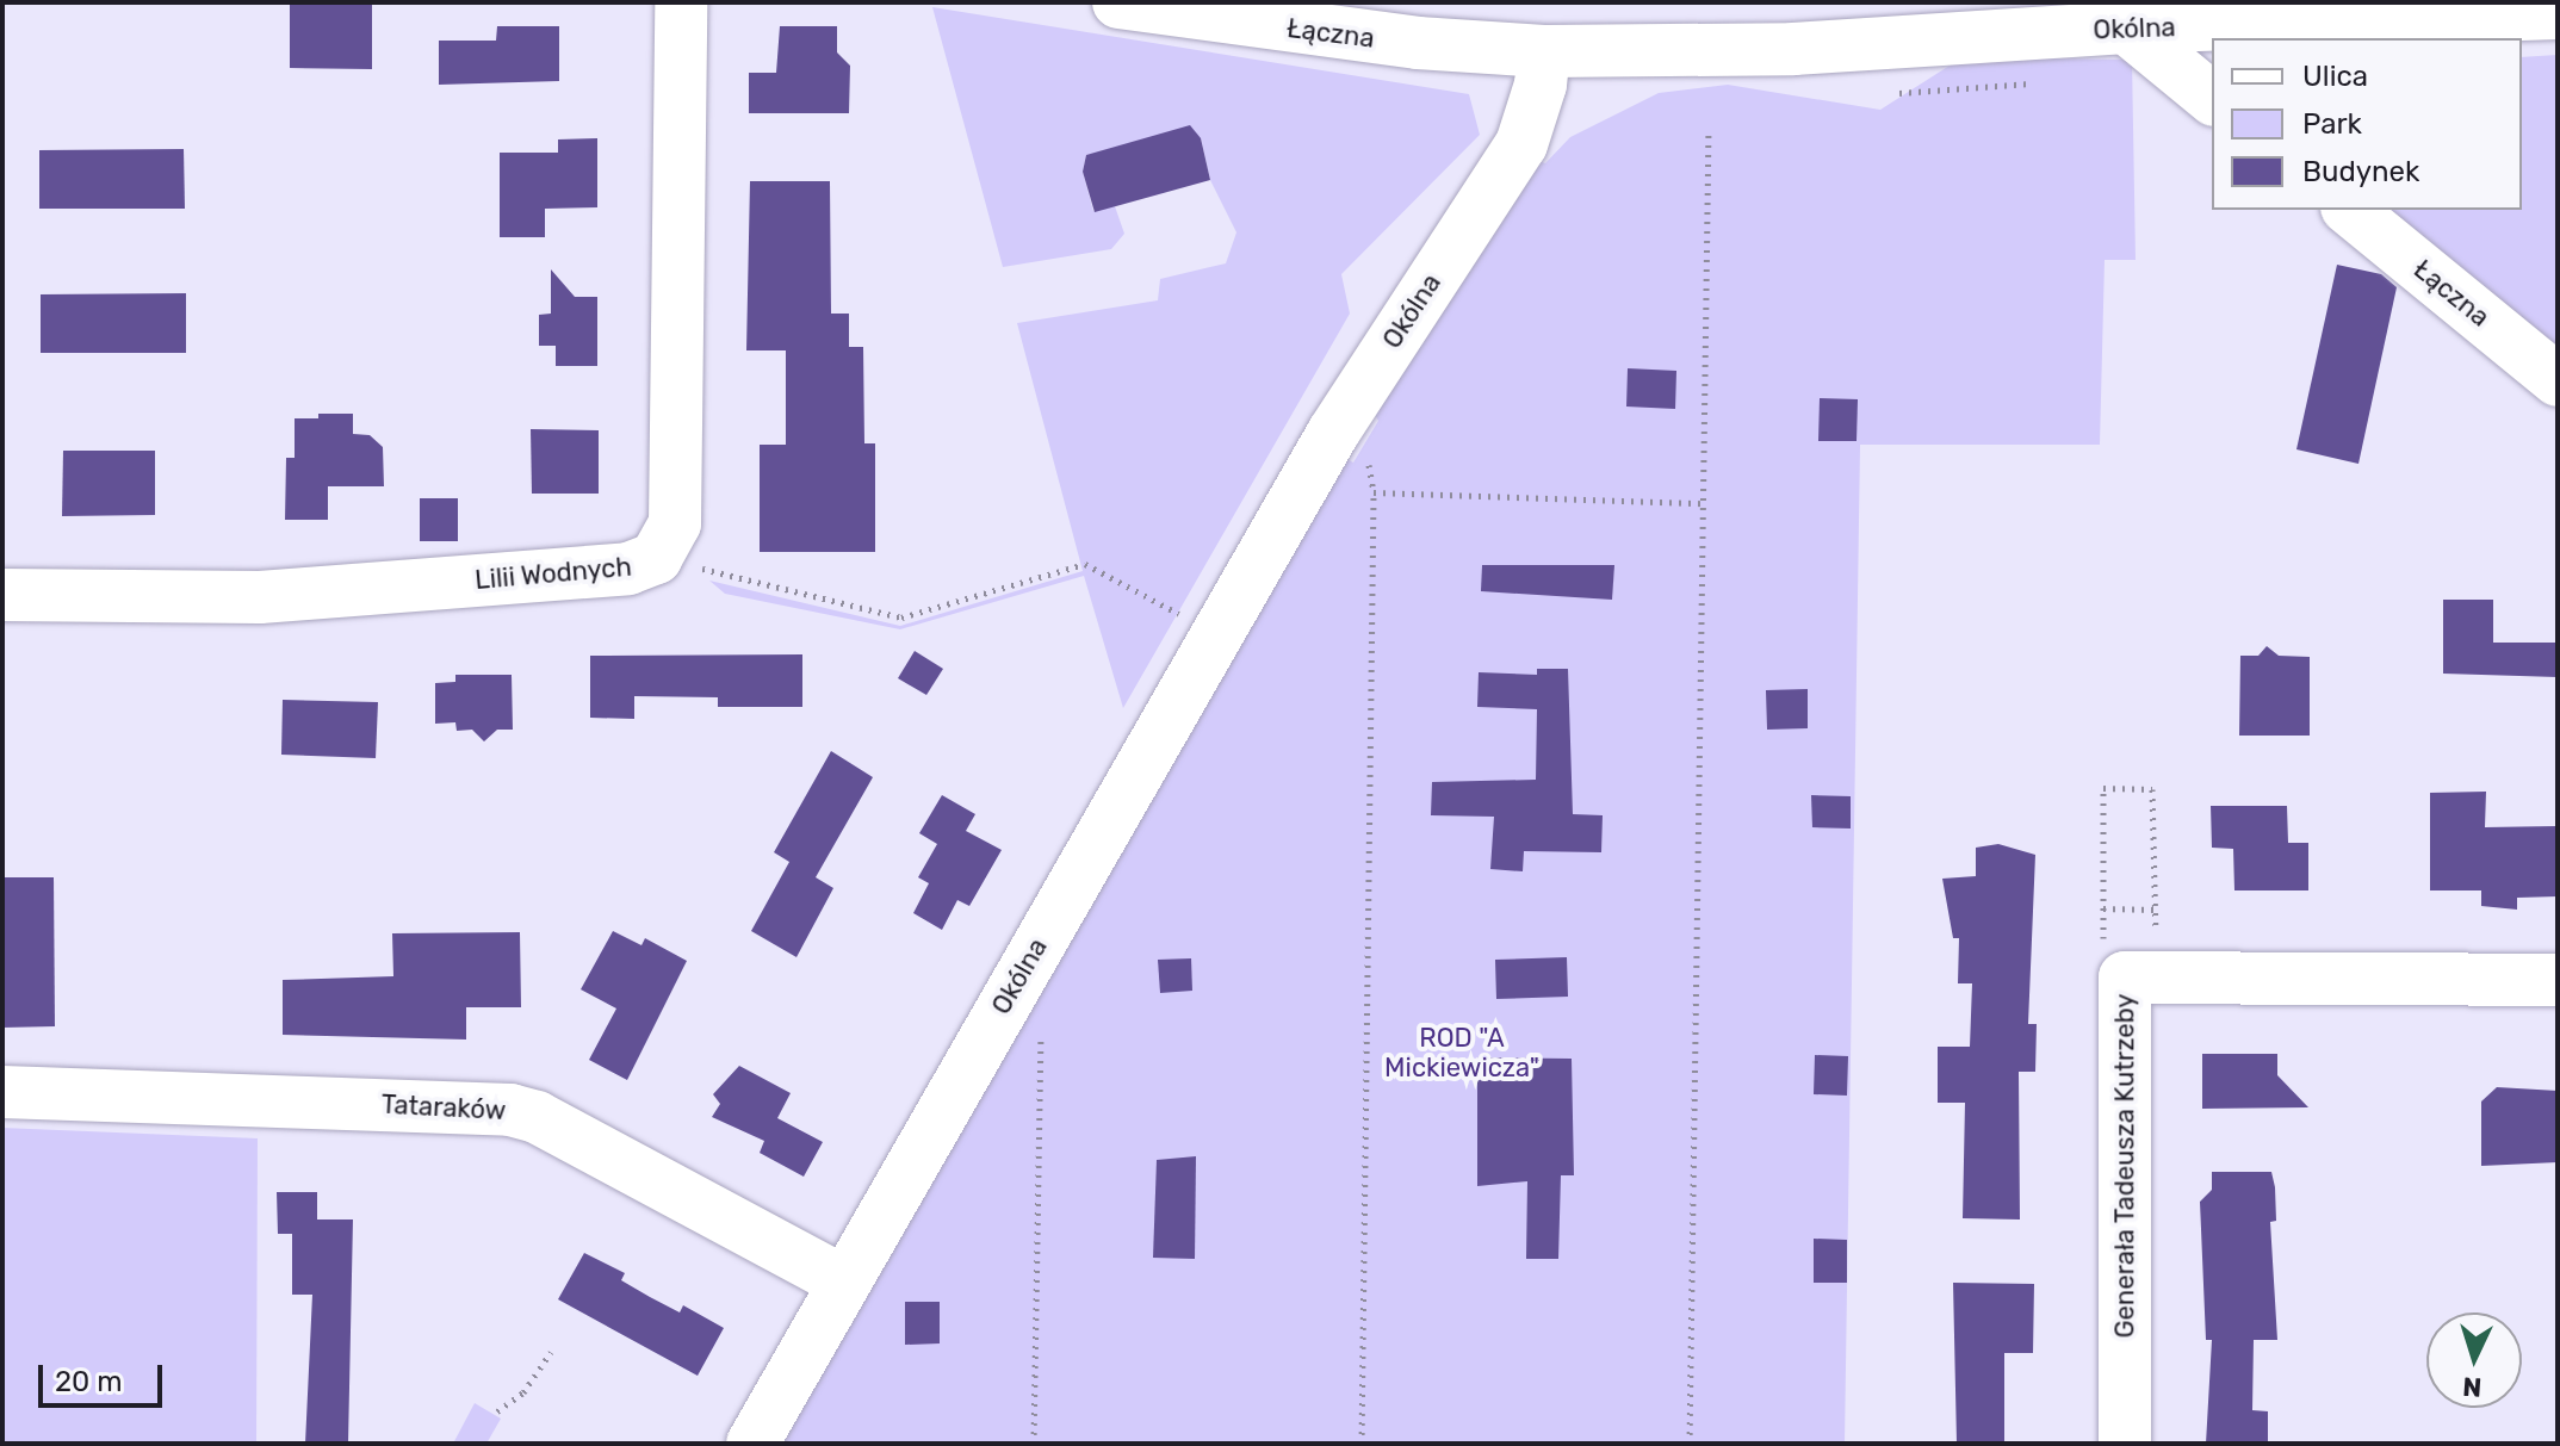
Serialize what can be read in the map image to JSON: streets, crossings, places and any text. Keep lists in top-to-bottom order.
{
  "streets": {
    "street": [
      "Okólna",
      "Łączna",
      "Lilii Wodnych",
      "Tataraków",
      "Generała Tadeusza Kutrzeby"
    ]
  },
  "crossings": [
    ["Okólna", "Łączna"],
    ["Okólna", "Tataraków"]
  ],
  "parks": ["ROD \"A Mickiewicza\""],
  "legend": ["Ulica", "Park", "Budynek"],
  "scale_bar": "20 m",
  "north": "bottom"
}
